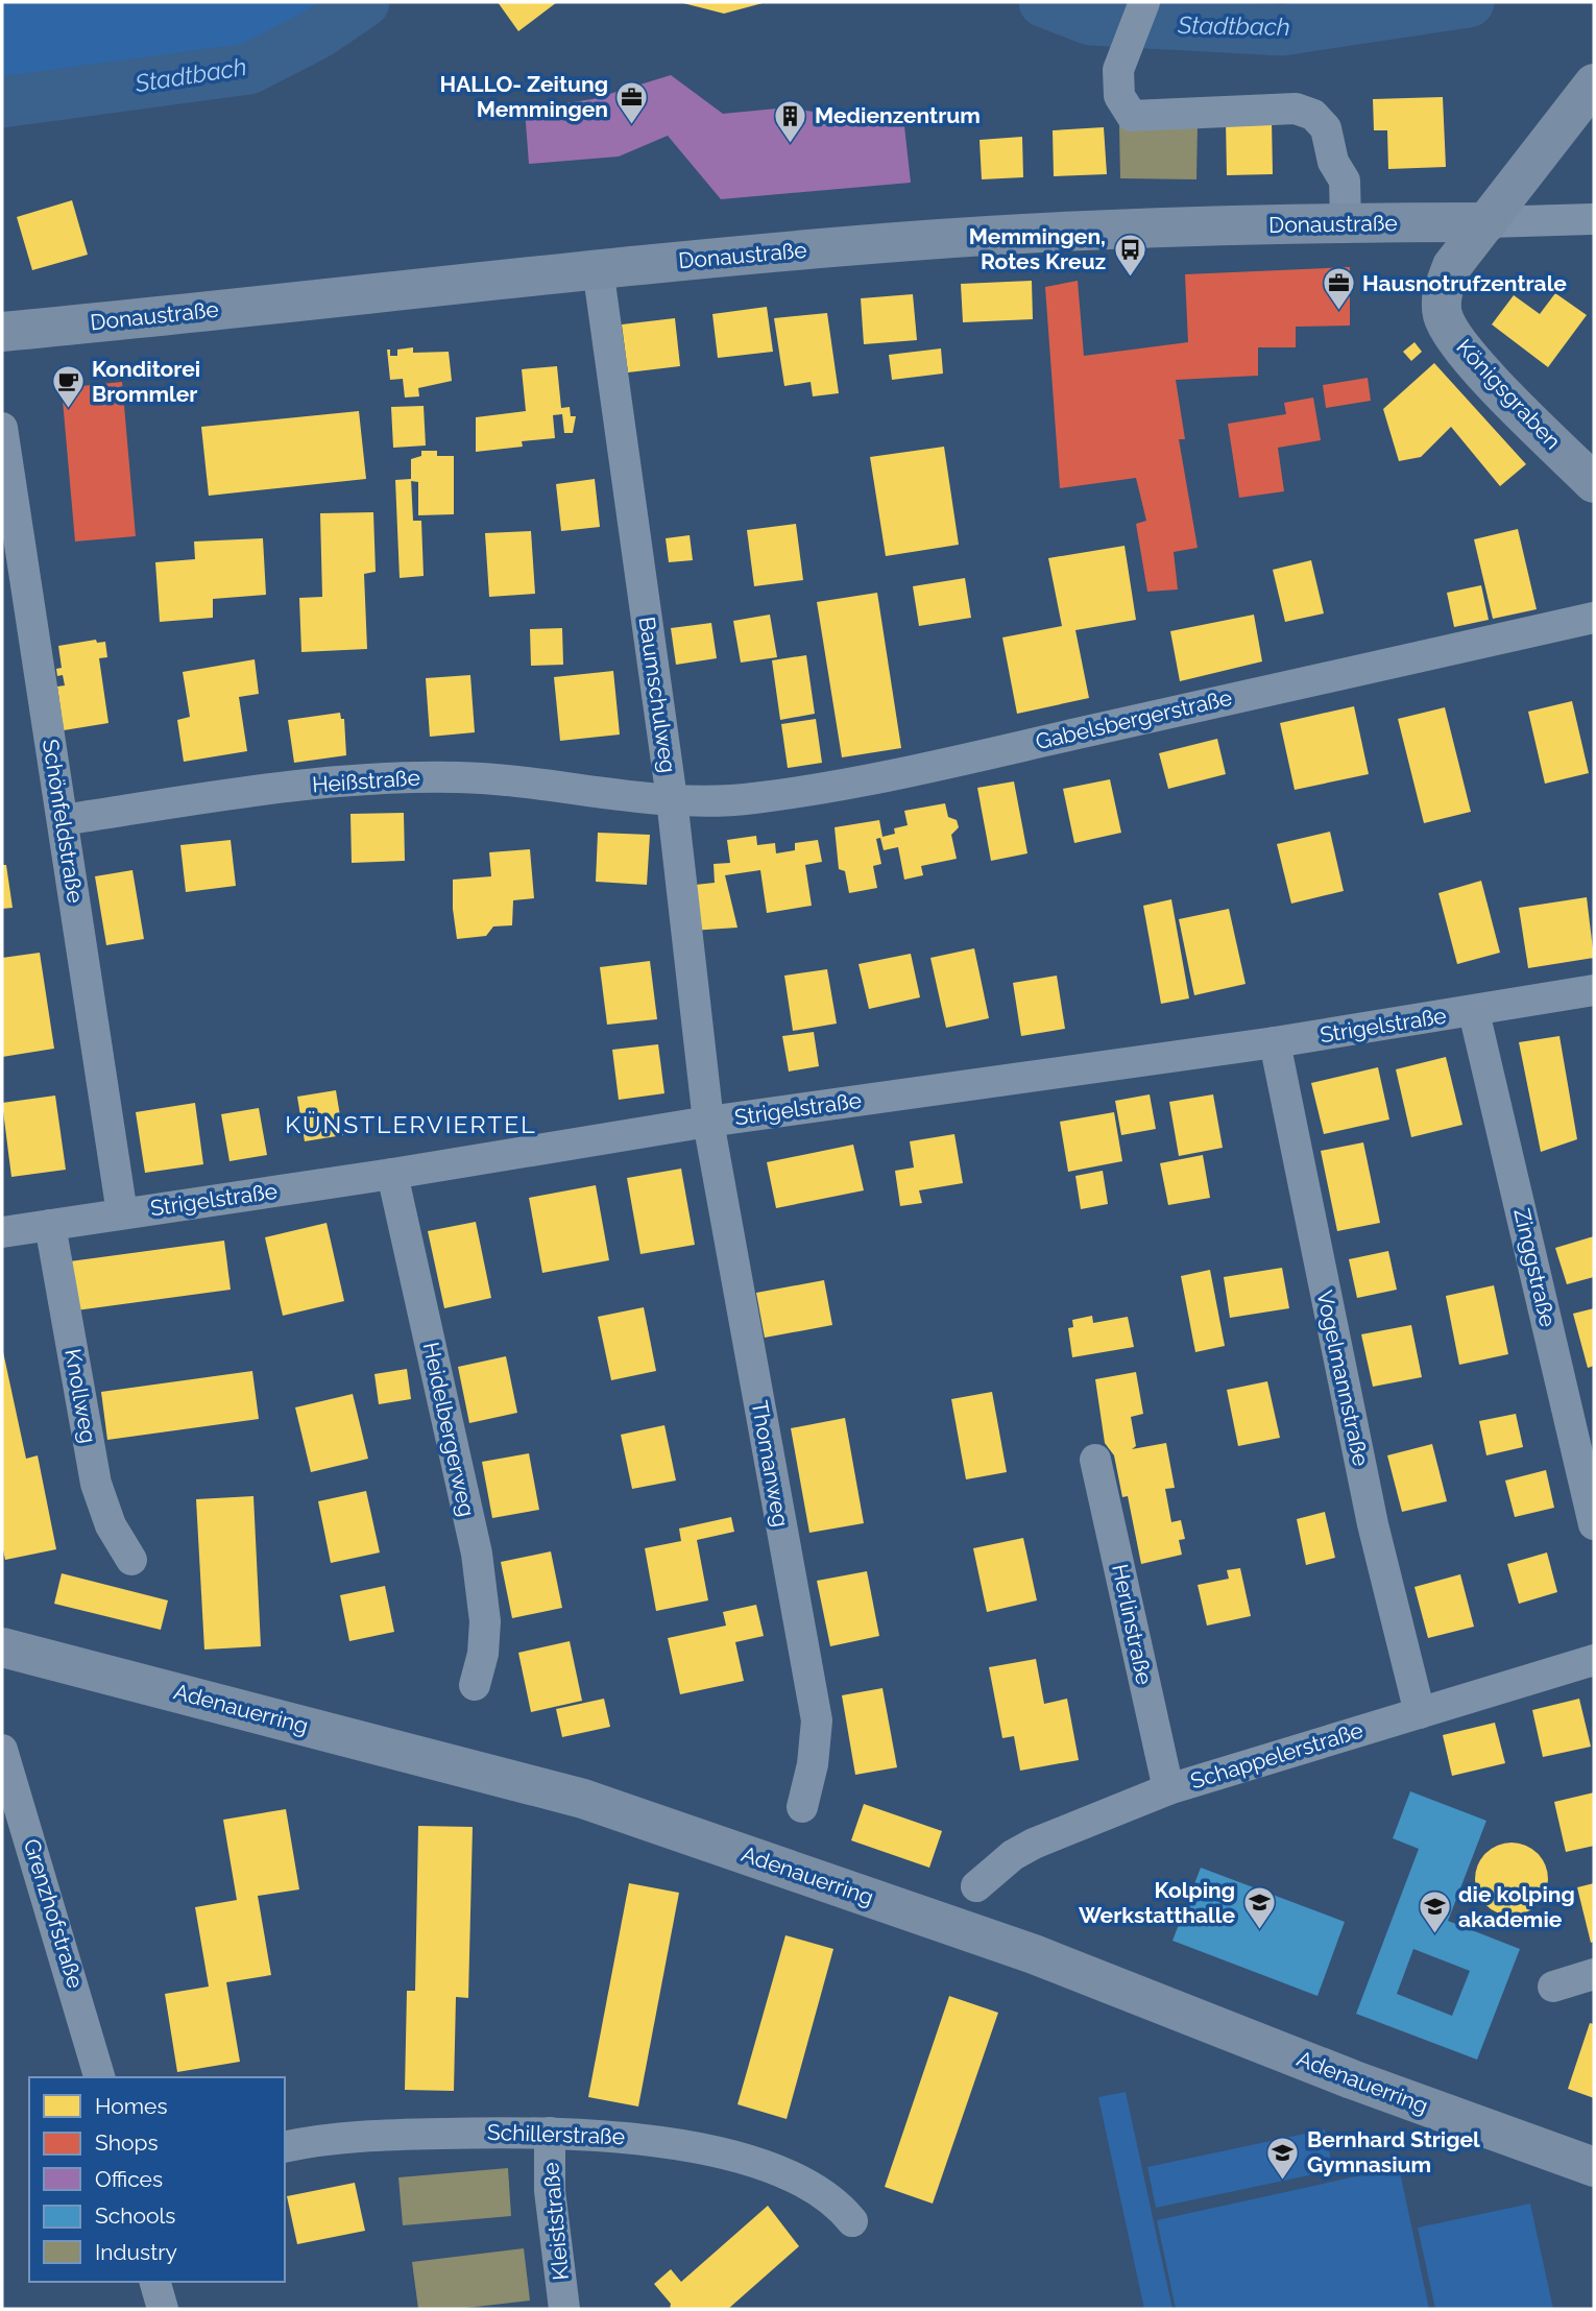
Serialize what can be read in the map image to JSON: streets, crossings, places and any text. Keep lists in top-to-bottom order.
{
  "streets": {
    "street": [
      "Donaustraße",
      "Königsgraben",
      "Baumschulweg",
      "Gabelsbergerstraße",
      "Heißstraße",
      "Schönfeldstraße",
      "Strigelstraße",
      "Zinggstraße",
      "Vogelmannstraße",
      "Knollweg",
      "Heidelbergerweg",
      "Thomanweg",
      "Herlinstraße",
      "Adenauerring",
      "Schappelerstraße",
      "Grenzhofstraße",
      "Schillerstraße",
      "Kleiststraße"
    ]
  },
  "crossings": [
    ["Donaustraße", "Königsgraben"],
    ["Donaustraße", "Baumschulweg"],
    ["Baumschulweg", "Gabelsbergerstraße"],
    ["Baumschulweg", "Heißstraße"],
    ["Baumschulweg", "Strigelstraße"],
    ["Baumschulweg", "Thomanweg"],
    ["Gabelsbergerstraße", "Heißstraße"],
    ["Heißstraße", "Schönfeldstraße"],
    ["Schönfeldstraße", "Strigelstraße"],
    ["Strigelstraße", "Zinggstraße"],
    ["Strigelstraße", "Vogelmannstraße"],
    ["Strigelstraße", "Knollweg"],
    ["Strigelstraße", "Heidelbergerweg"],
    ["Strigelstraße", "Thomanweg"],
    ["Vogelmannstraße", "Schappelerstraße"],
    ["Herlinstraße", "Schappelerstraße"],
    ["Schillerstraße", "Kleiststraße"]
  ],
  "districts": ["KÜNSTLERVIERTEL"],
  "water": ["Stadtbach"],
  "places": {
    "office": ["HALLO- Zeitung Memmingen", "Hausnotrufzentrale"],
    "building": ["Medienzentrum"],
    "bus stop": ["Memmingen, Rotes Kreuz"],
    "cafe": ["Konditorei Brommler"],
    "school or university": ["Kolping Werkstatthalle", "die kolping akademie", "Bernhard Strigel Gymnasium"]
  },
  "legend": [
    "Homes",
    "Shops",
    "Offices",
    "Schools",
    "Industry"
  ]
}
